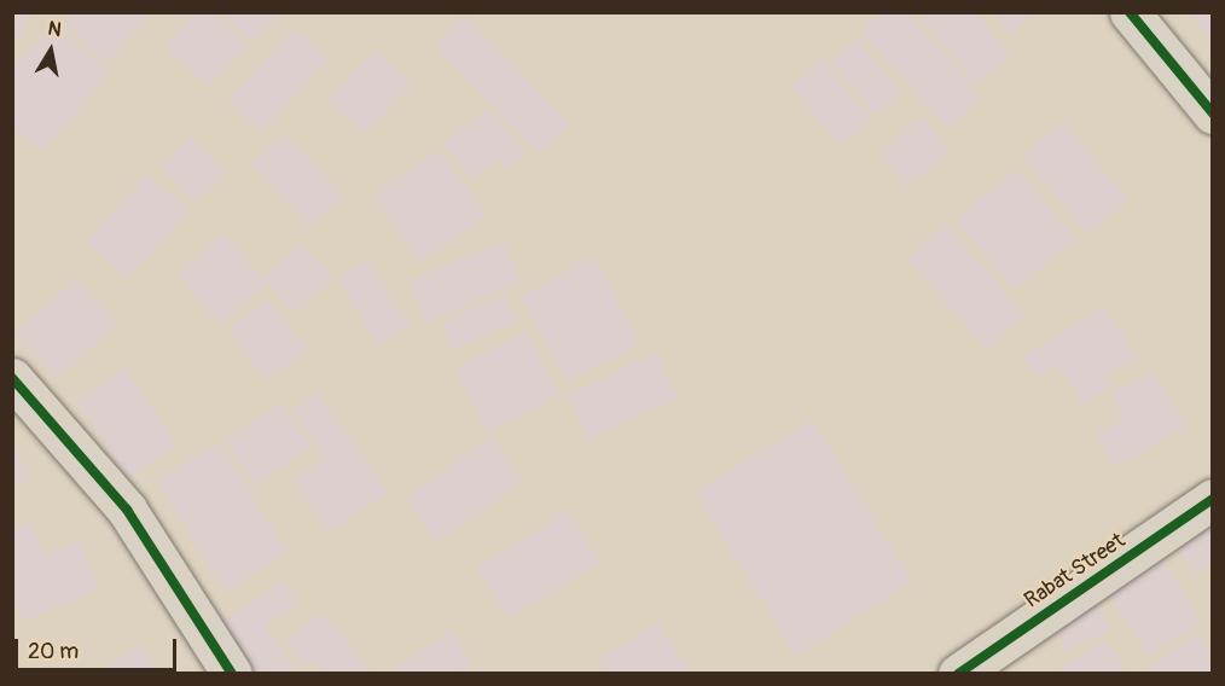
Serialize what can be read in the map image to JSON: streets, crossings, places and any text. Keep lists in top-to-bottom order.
{
  "streets": {
    "street": ["Rabat Street"]
  },
  "scale_bar": "20 m",
  "north": "top"
}
